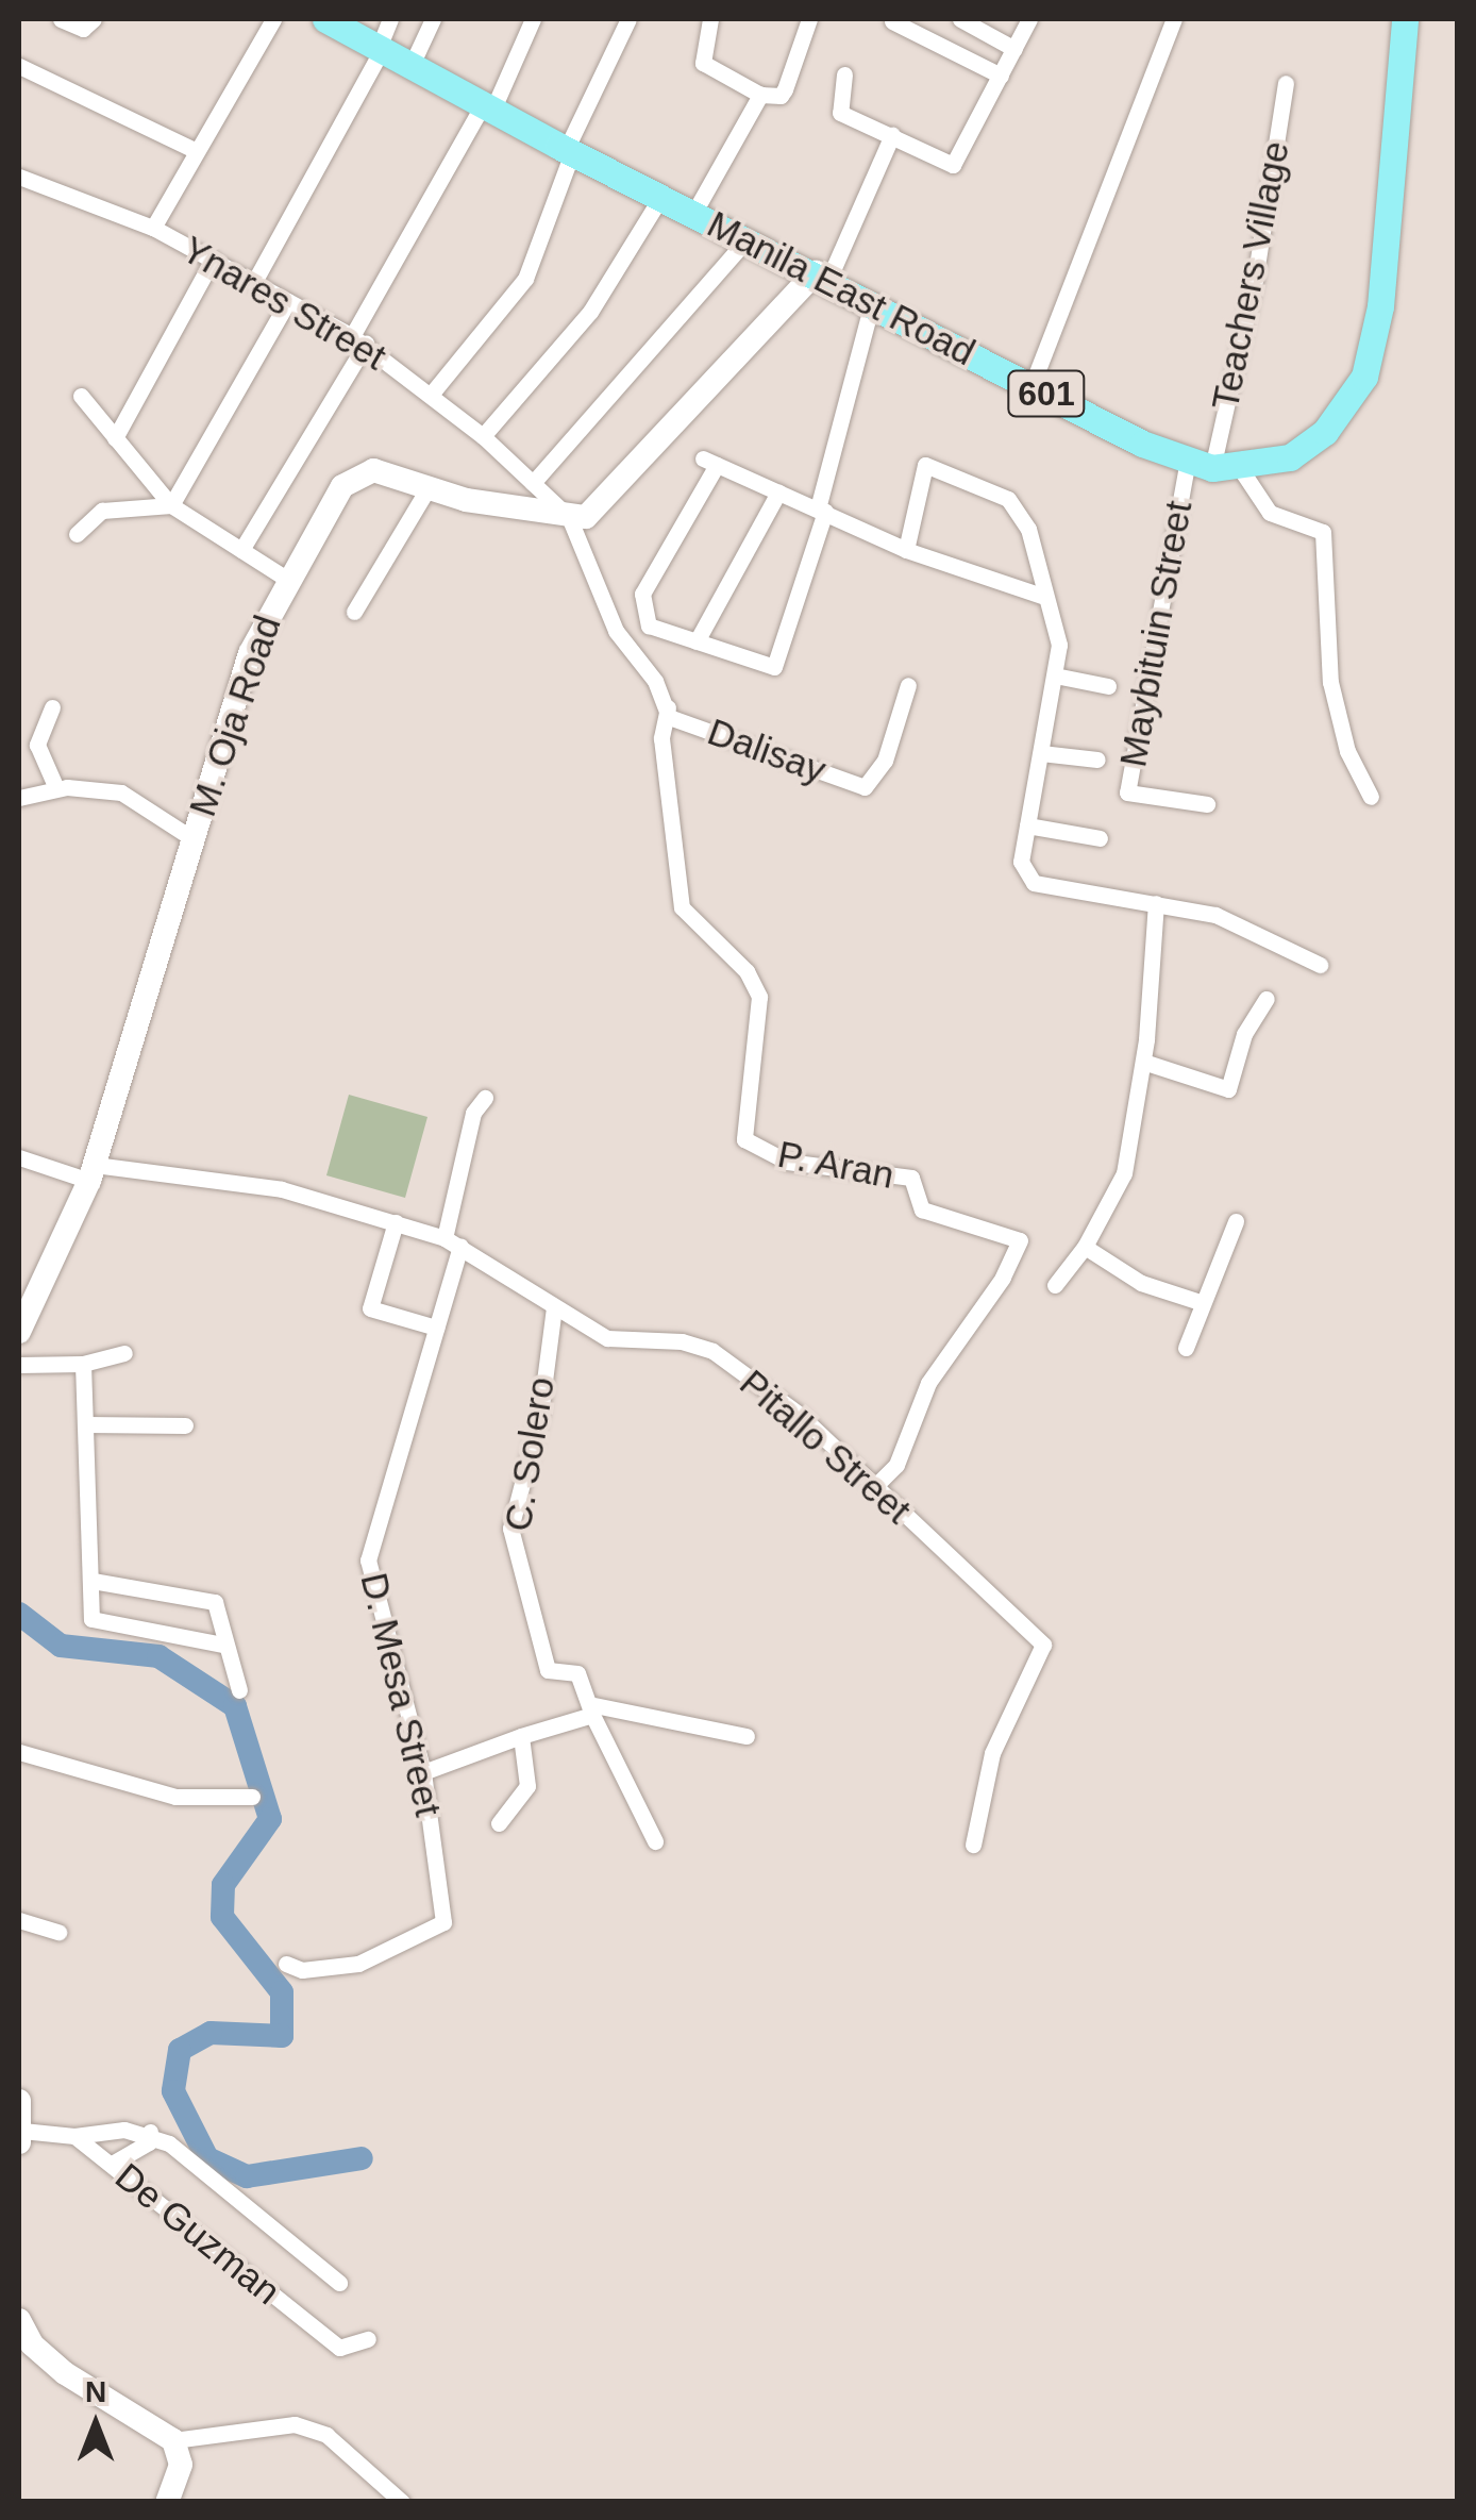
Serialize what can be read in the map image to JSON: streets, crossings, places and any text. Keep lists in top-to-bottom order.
{
  "streets": {
    "main road": ["Manila East Road", "601"],
    "street": [
      "Teachers Village",
      "Ynares Street",
      "Maybituin Street",
      "M. Oja Road",
      "Dalisay",
      "P. Aran",
      "Pitallo Street",
      "C. Solero",
      "D. Mesa Street",
      "De Guzman"
    ]
  },
  "crossings": [
    ["Teachers Village", "Manila East Road"],
    ["Teachers Village", "Maybituin Street"],
    ["Manila East Road", "Maybituin Street"],
    ["Ynares Street", "M. Oja Road"],
    ["M. Oja Road", "Pitallo Street"],
    ["Dalisay", "P. Aran"],
    ["P. Aran", "Pitallo Street"],
    ["Pitallo Street", "C. Solero"],
    ["Pitallo Street", "D. Mesa Street"]
  ],
  "north": "top"
}
